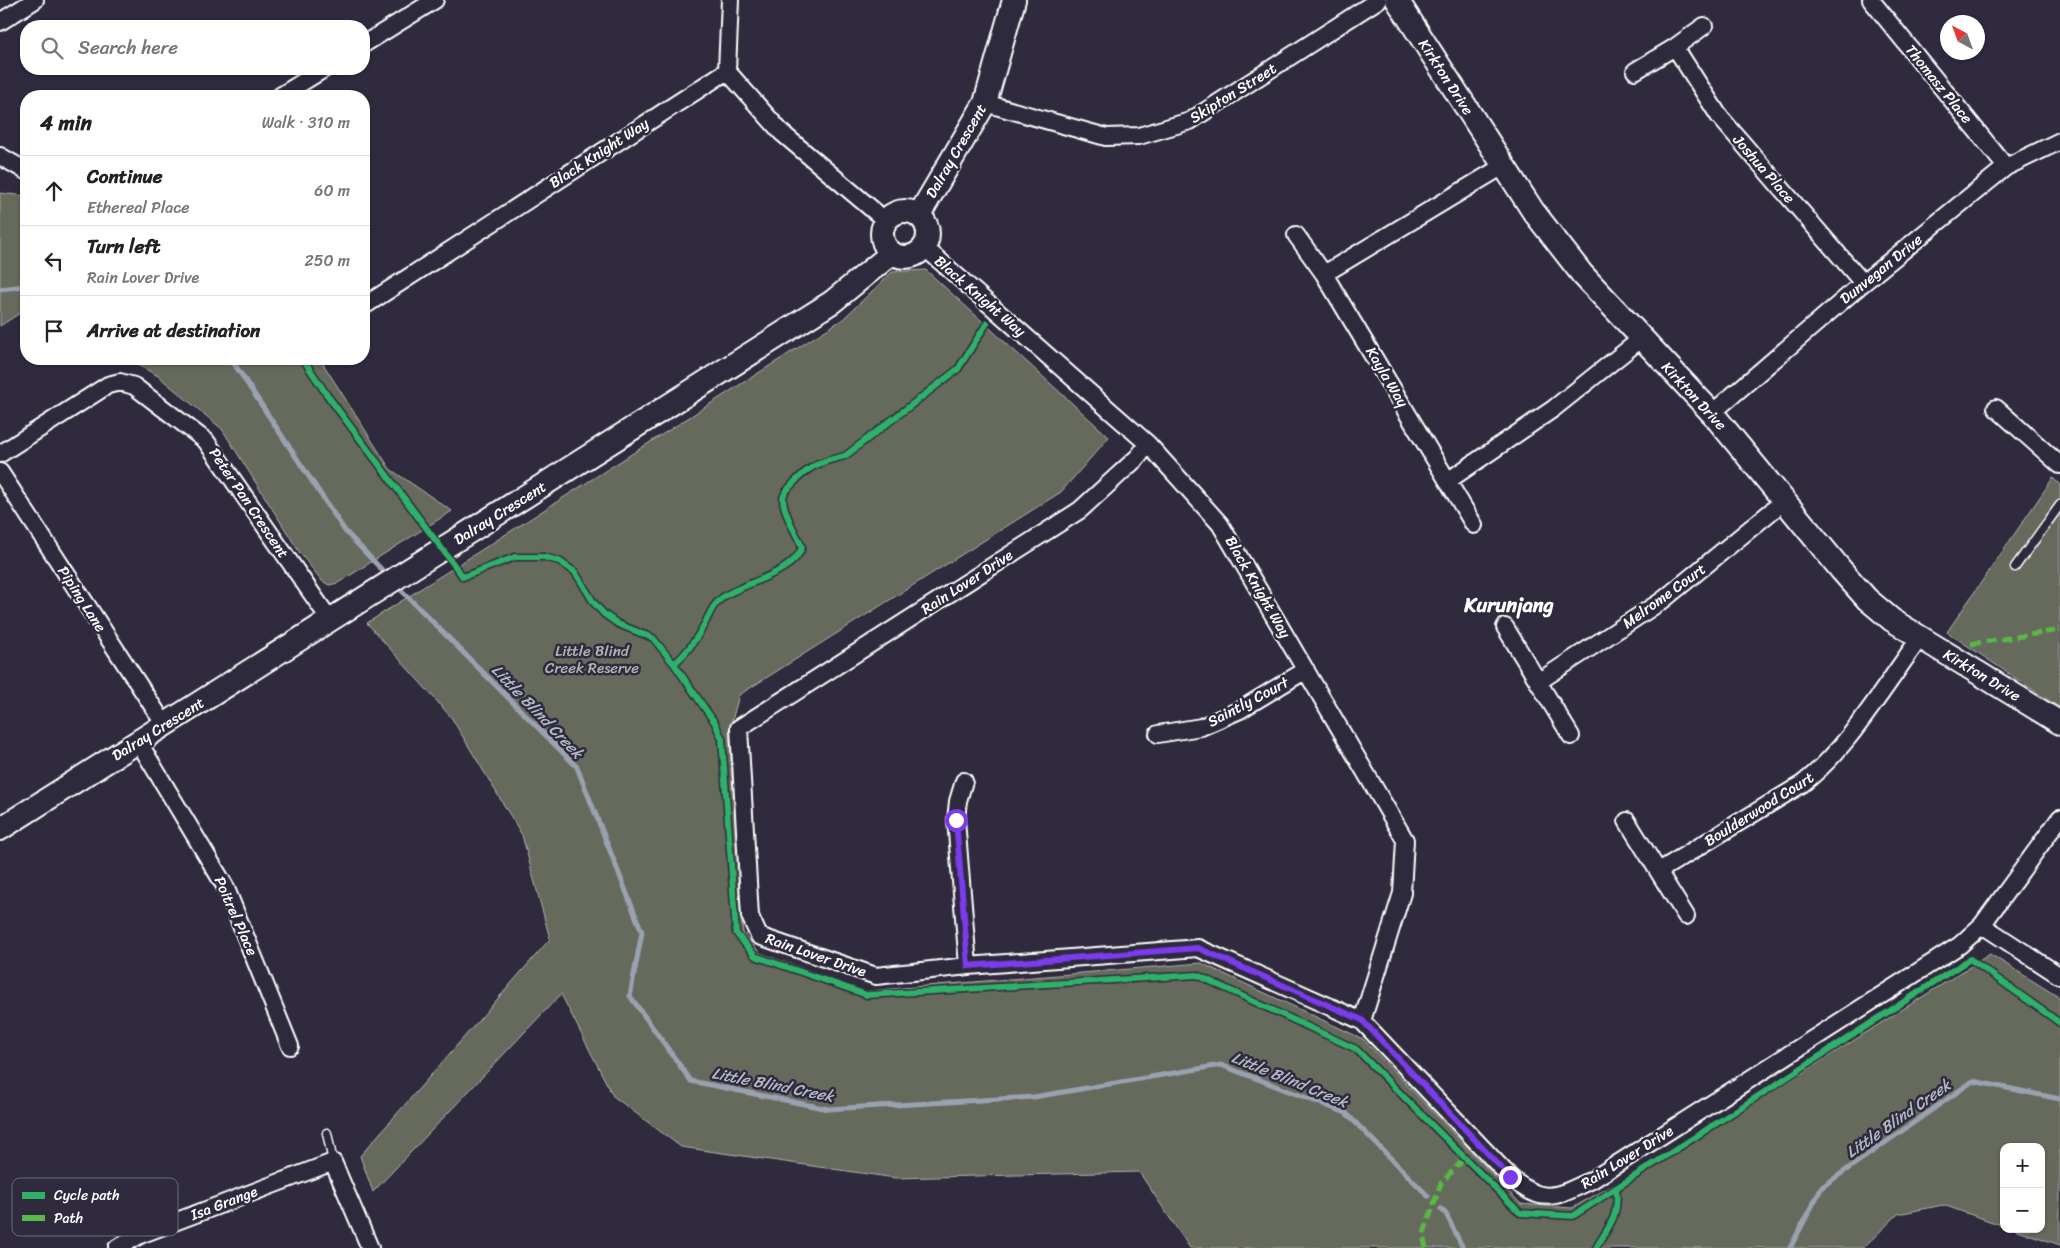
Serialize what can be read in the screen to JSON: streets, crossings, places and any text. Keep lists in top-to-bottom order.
{
  "streets": {
    "street": [
      "Kirkton Drive",
      "Thomasz Place",
      "Skipton Street",
      "Dalray Crescent",
      "Black Knight Way",
      "Joshua Place",
      "Dunvegan Drive",
      "Kayla Way",
      "Peter Pan Crescent",
      "Rain Lover Drive",
      "Melrome Court",
      "Piping Lane",
      "Saintly Court",
      "Boulderwood Court",
      "Poitrel Place",
      "Isa Grange"
    ]
  },
  "crossings": [
    ["Kirkton Drive", "Dunvegan Drive"],
    ["Kirkton Drive", "Melrome Court"],
    ["Kirkton Drive", "Boulderwood Court"],
    ["Thomasz Place", "Dunvegan Drive"],
    ["Skipton Street", "Dalray Crescent"],
    ["Dalray Crescent", "Black Knight Way"],
    ["Dalray Crescent", "Peter Pan Crescent"],
    ["Dalray Crescent", "Piping Lane"],
    ["Dalray Crescent", "Poitrel Place"],
    ["Black Knight Way", "Rain Lover Drive"],
    ["Black Knight Way", "Saintly Court"],
    ["Joshua Place", "Dunvegan Drive"]
  ],
  "districts": ["Kurunjang"],
  "water": ["Little Blind Creek"],
  "parks": ["Little Blind Creek Reserve"],
  "legend": ["Cycle path", "Path"],
  "north": "top left",
  "page": {
    "search": "Search here",
    "heading": ["4 min", "Walk · 310 m"],
    "list": [
      ["Continue", "Ethereal Place", "60 m"],
      ["Turn left", "Rain Lover Drive", "250 m"],
      "Arrive at destination"
    ],
    "map_buttons": ["+", "−"]
  }
}
